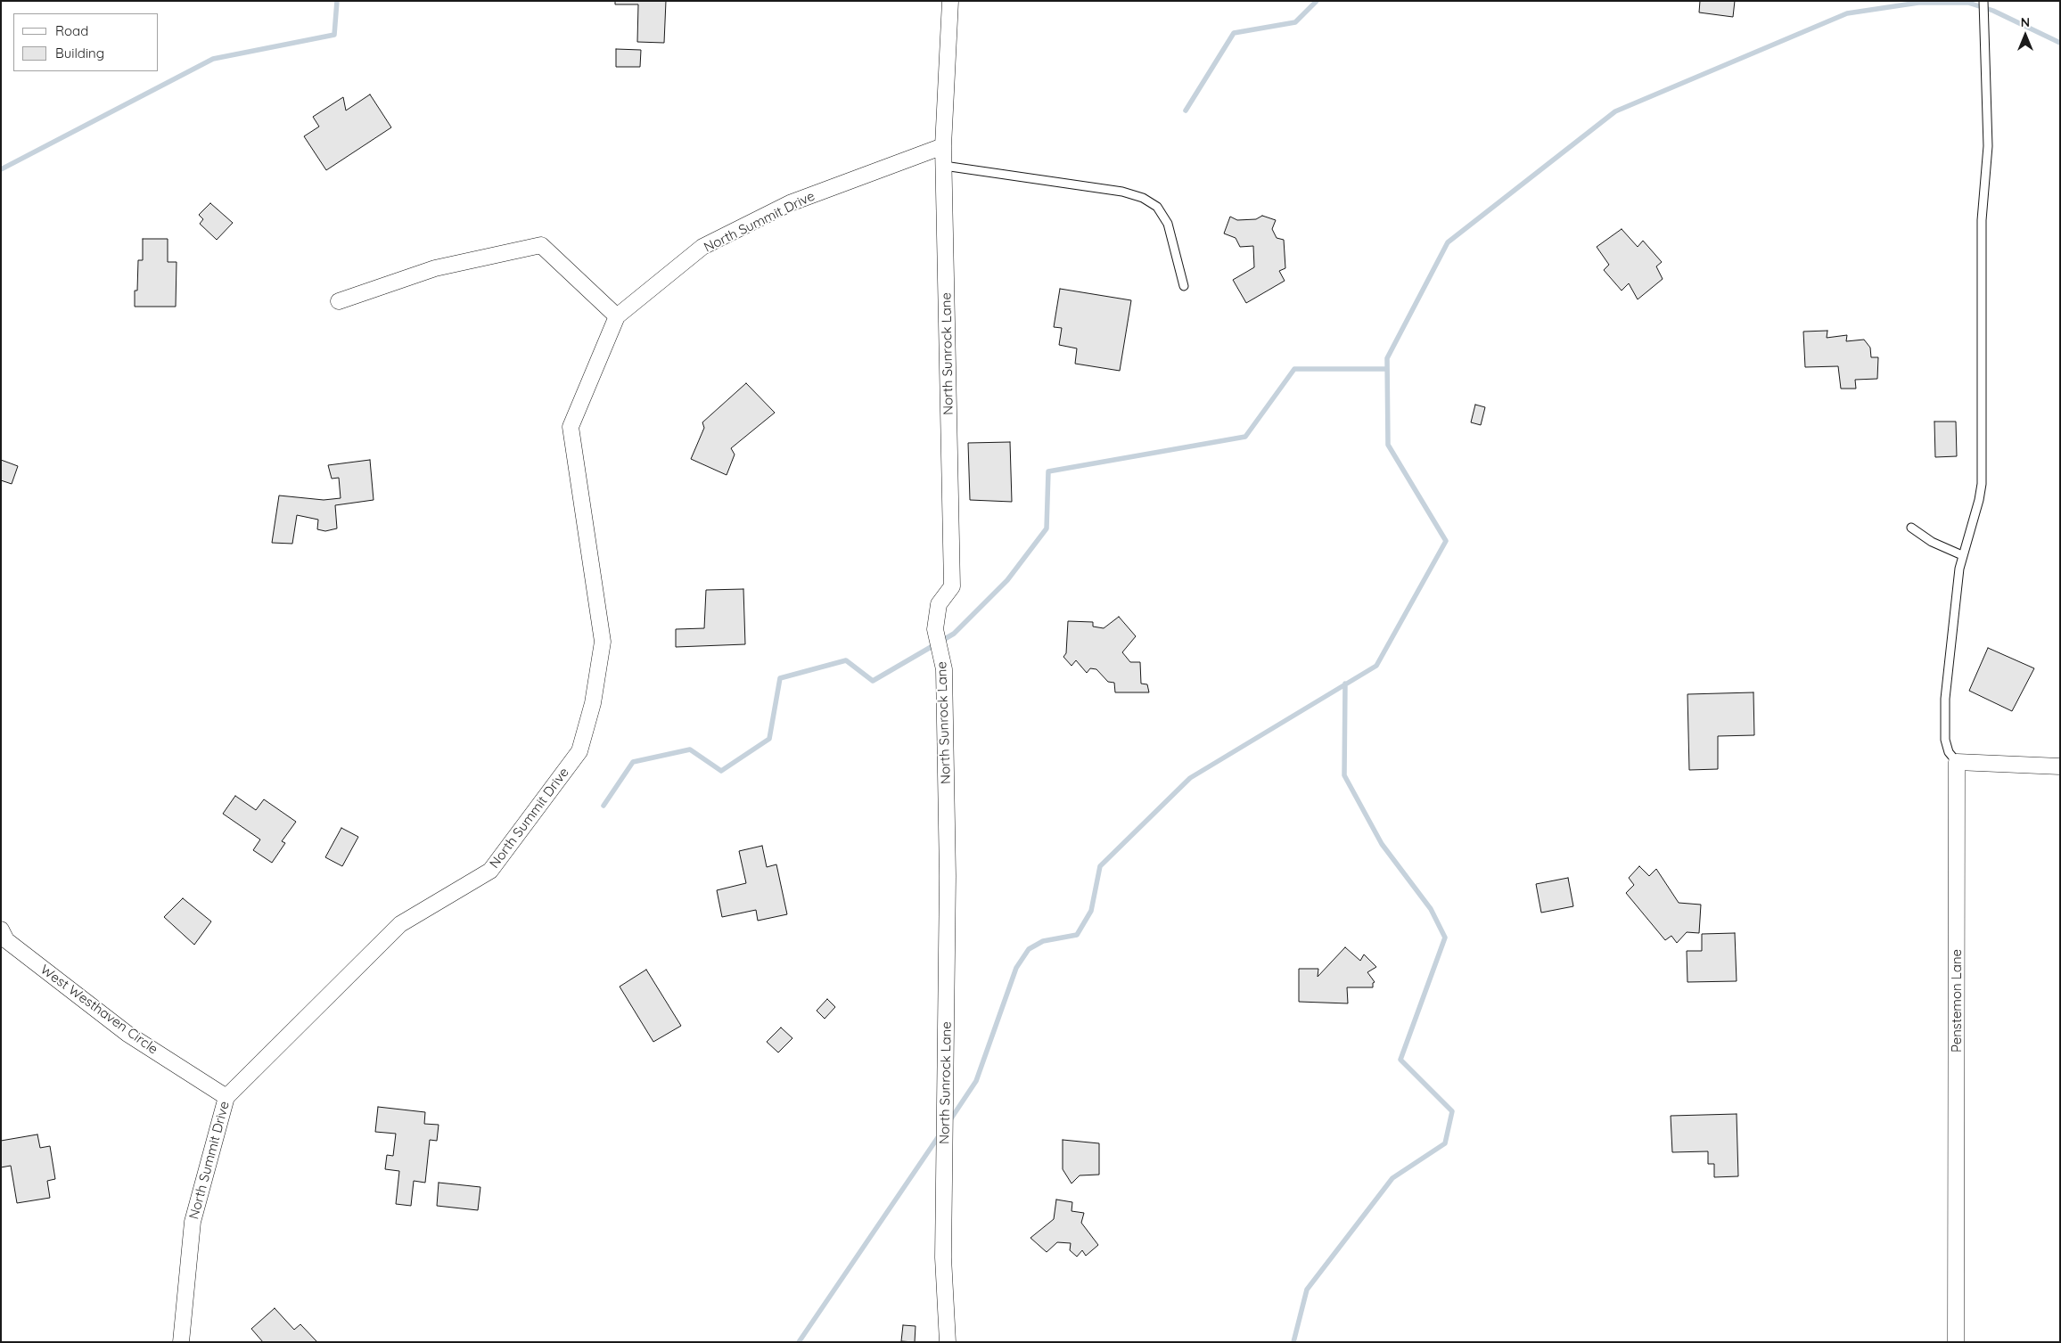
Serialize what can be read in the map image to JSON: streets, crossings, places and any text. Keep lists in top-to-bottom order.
{
  "streets": {
    "street": [
      "North Summit Drive",
      "North Sunrock Lane",
      "Penstemon Lane",
      "West Westhaven Circle"
    ]
  },
  "crossings": [
    ["North Summit Drive", "North Sunrock Lane"],
    ["North Summit Drive", "West Westhaven Circle"]
  ],
  "legend": ["Road", "Building"],
  "north": "top"
}
